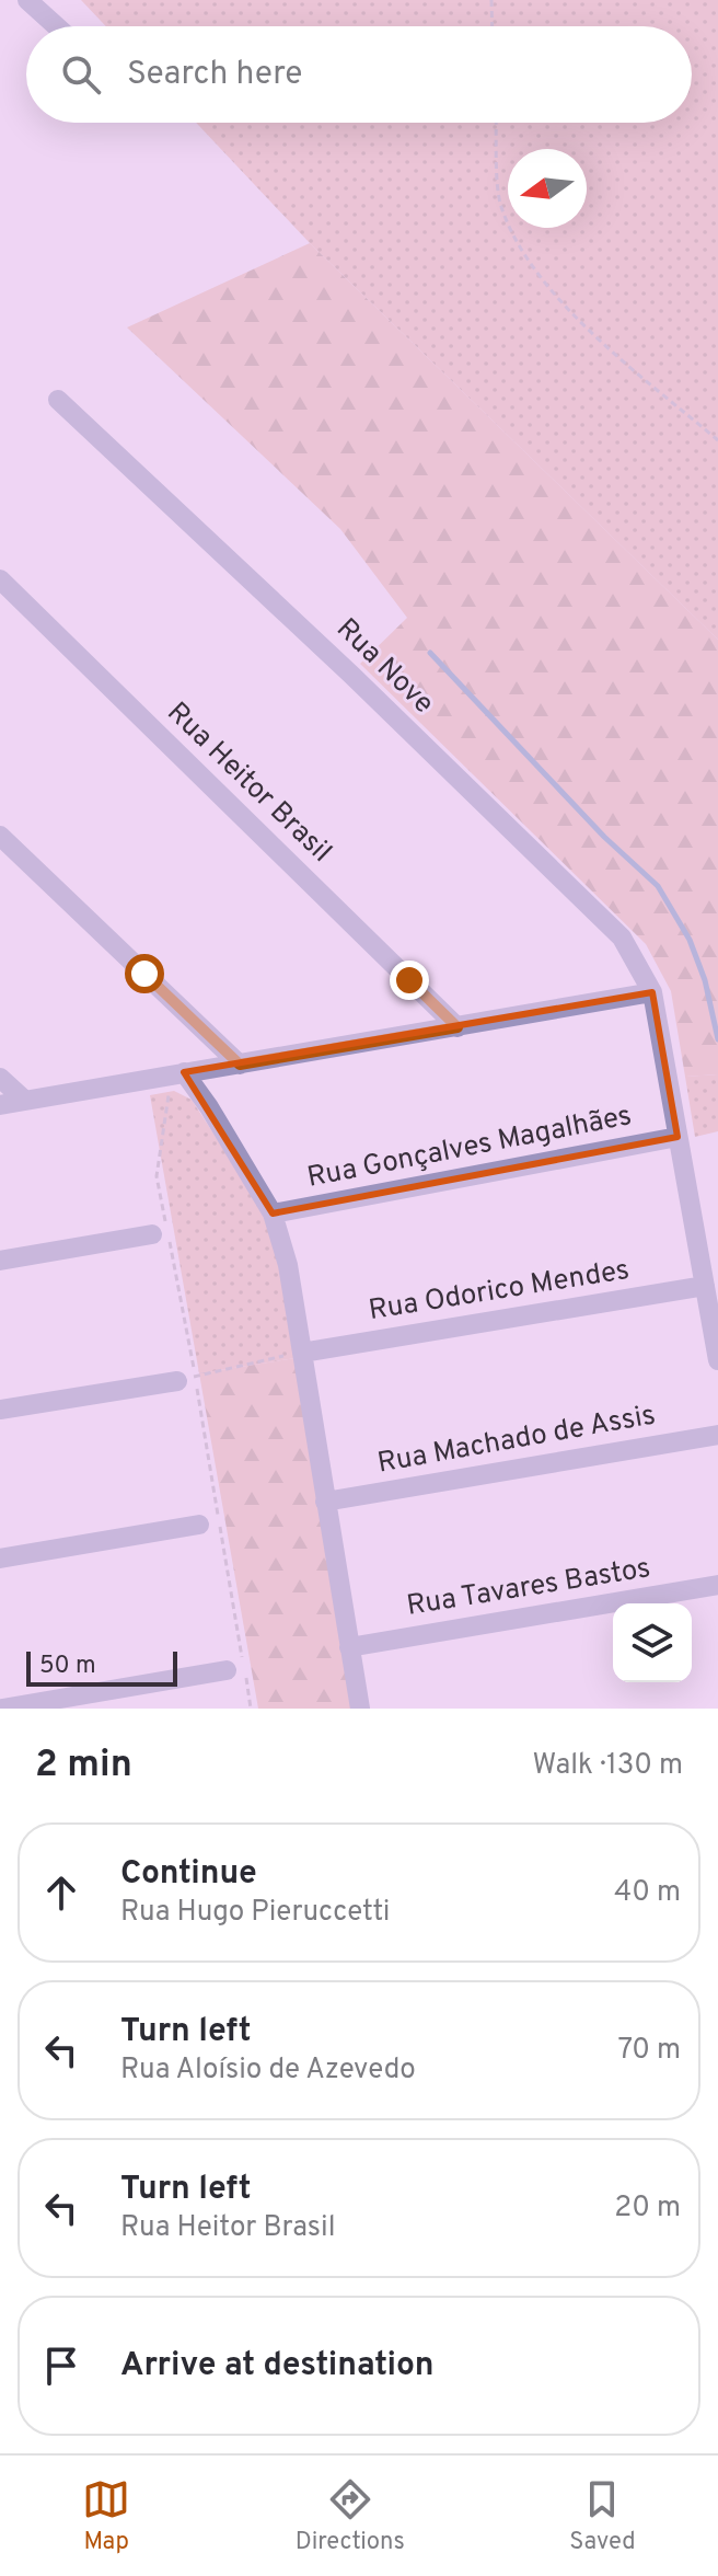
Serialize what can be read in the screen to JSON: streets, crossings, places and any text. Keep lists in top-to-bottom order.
{
  "streets": {
    "street": [
      "Rua Nove",
      "Rua Heitor Brasil",
      "Rua Gonçalves Magalhães",
      "Rua Odorico Mendes",
      "Rua Machado de Assis",
      "Rua Tavares Bastos"
    ]
  },
  "crossings": [
    ["Rua Nove", "Rua Gonçalves Magalhães"],
    ["Rua Nove", "Rua Odorico Mendes"]
  ],
  "scale_bar": "50 m",
  "north": "left",
  "page": {
    "search": "Search here",
    "scale": "50 m",
    "heading": ["2 min", "Walk · 130 m"],
    "list": [
      ["Continue", "Rua Hugo Pieruccetti", "40 m"],
      ["Turn left", "Rua Aloísio de Azevedo", "70 m"],
      ["Turn left", "Rua Heitor Brasil", "20 m"],
      "Arrive at destination"
    ],
    "nav": ["Map", "Directions", "Saved"]
  }
}
